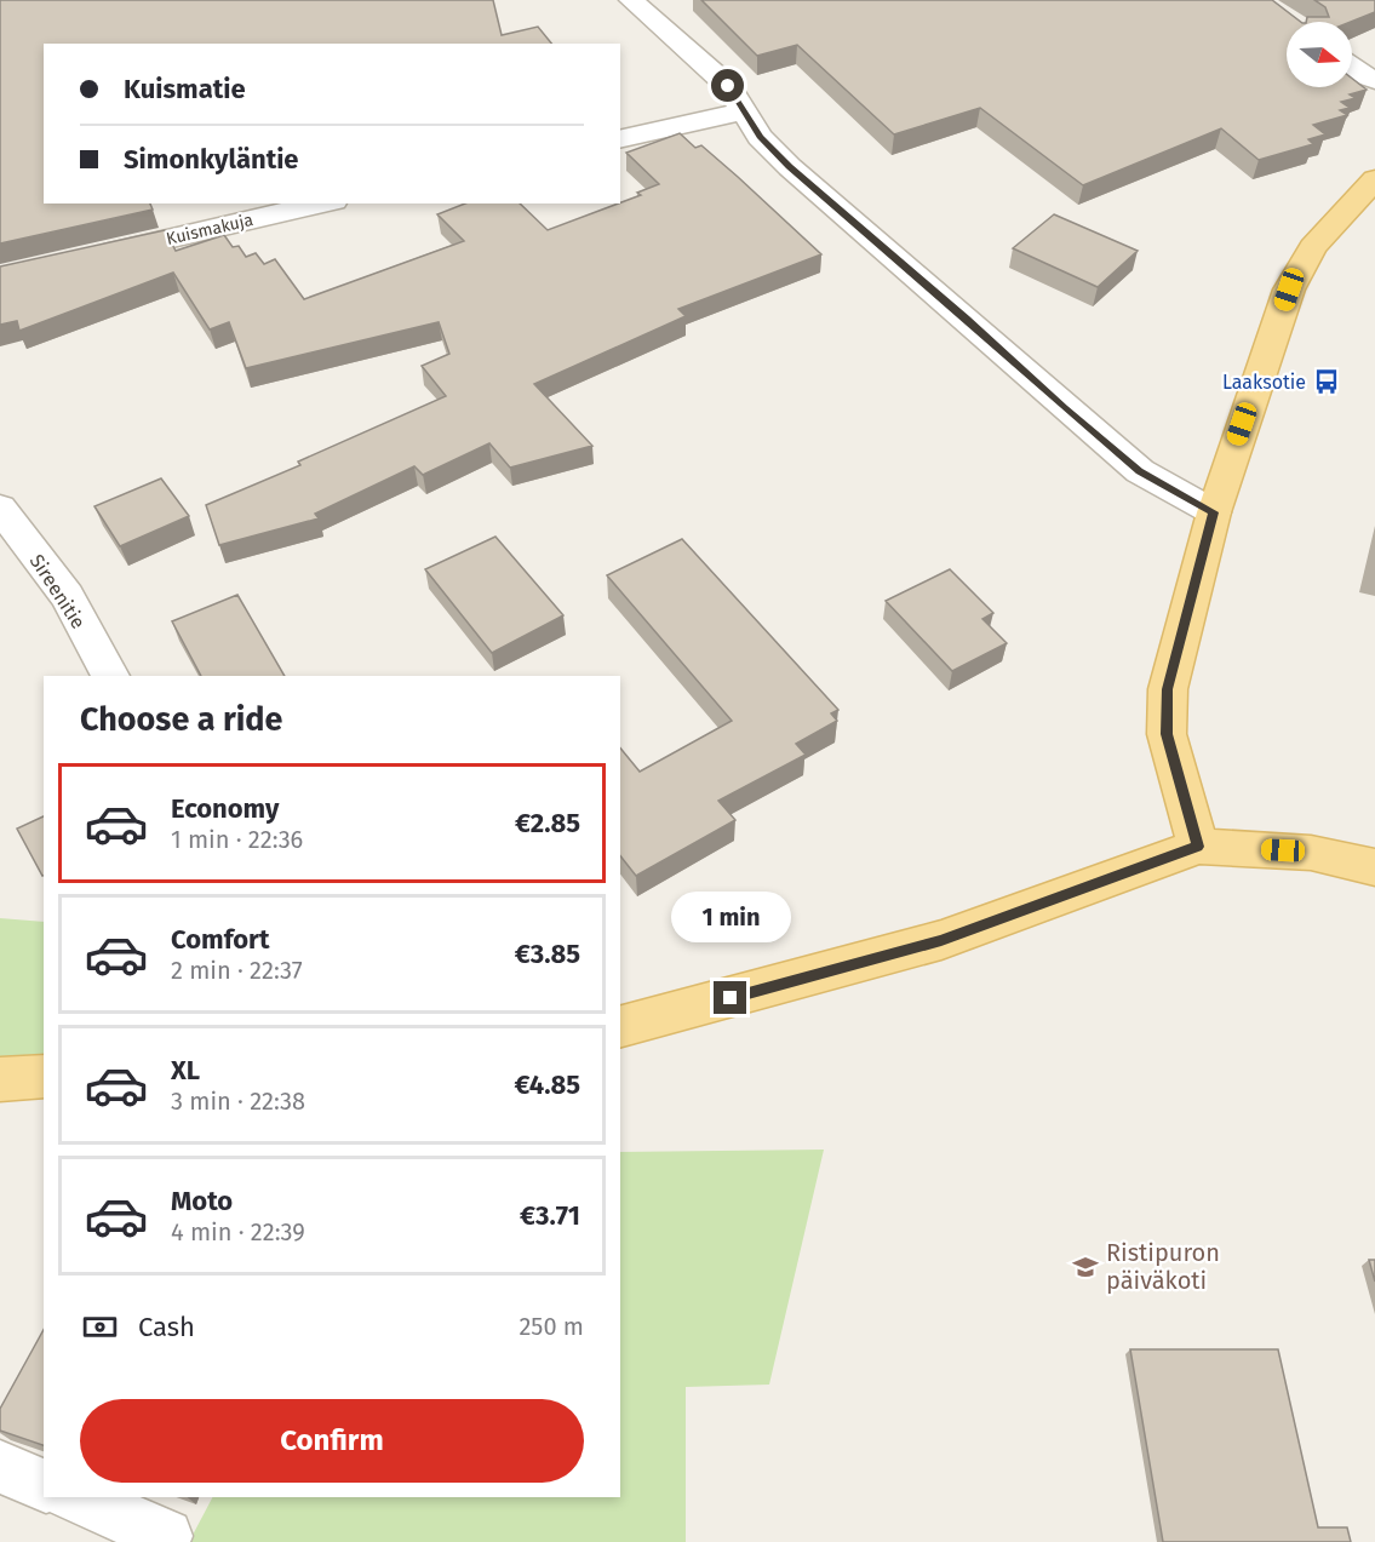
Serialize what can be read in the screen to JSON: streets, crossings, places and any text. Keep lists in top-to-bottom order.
{
  "streets": {
    "street": ["Kuismakuja", "Sireenitie"]
  },
  "places": {
    "bus stop": ["Laaksotie"],
    "school or university": ["Ristipuron päiväkoti"]
  },
  "north": "right",
  "page": {
    "banner": ["Kuismatie", "Simonkyläntie"],
    "heading": "Choose a ride",
    "list": [
      {
        "name": "Economy",
        "note": "1 min · 22:36",
        "value": "€2.85"
      },
      {
        "name": "Comfort",
        "note": "2 min · 22:37",
        "value": "€3.85"
      },
      {
        "name": "XL",
        "note": "3 min · 22:38",
        "value": "€4.85"
      },
      {
        "name": "Moto",
        "note": "4 min · 22:39",
        "value": "€3.71"
      }
    ],
    "bubble": "1 min",
    "pay": ["Cash", "250 m"],
    "buttons": "Confirm"
  }
}
